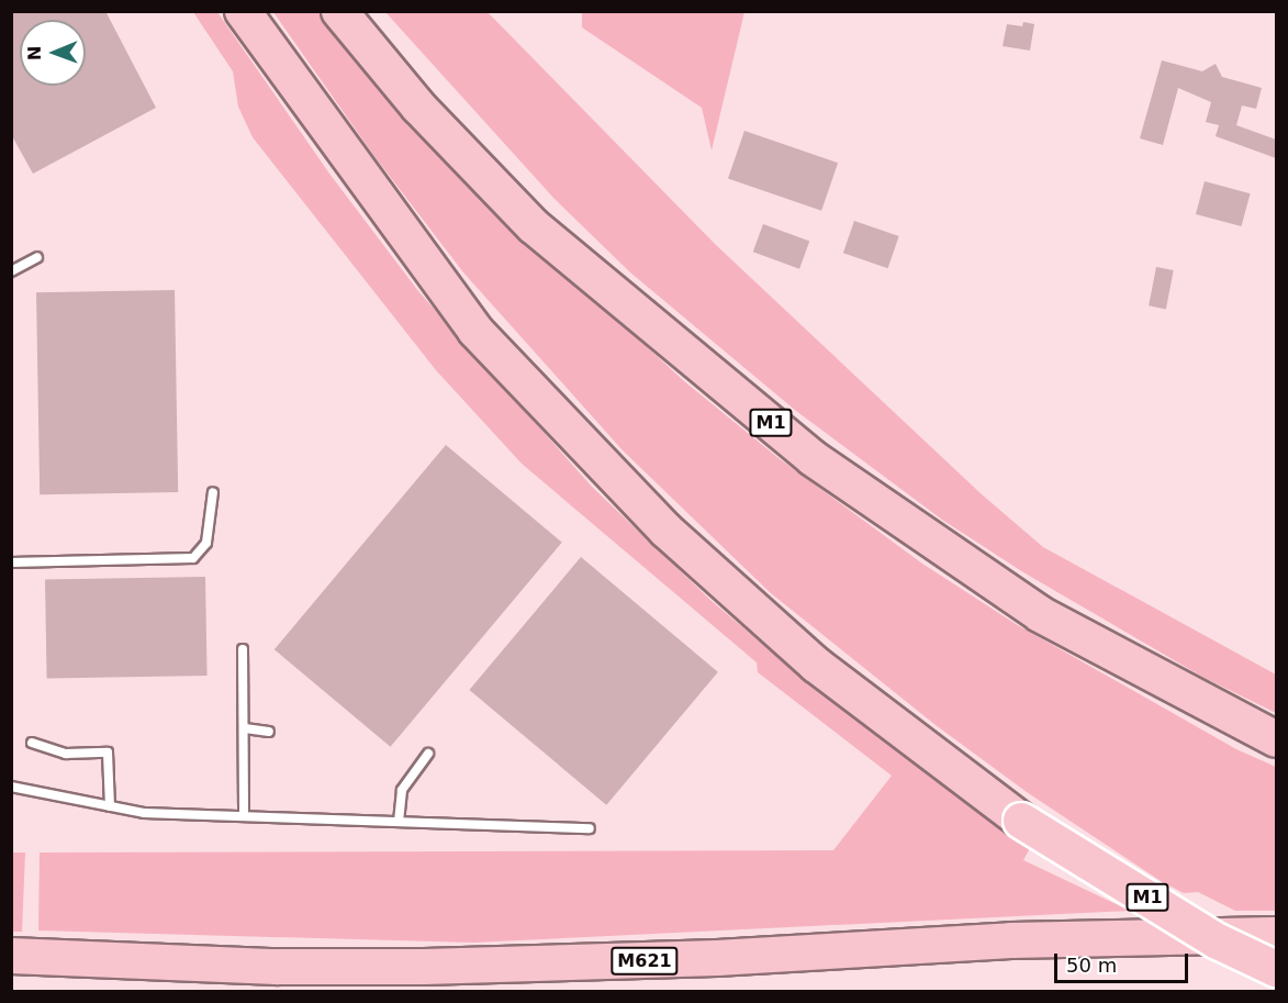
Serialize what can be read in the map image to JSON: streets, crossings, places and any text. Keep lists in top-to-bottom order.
{
  "streets": {
    "highway": ["M1", "M621"]
  },
  "scale_bar": "50 m",
  "north": "left"
}
